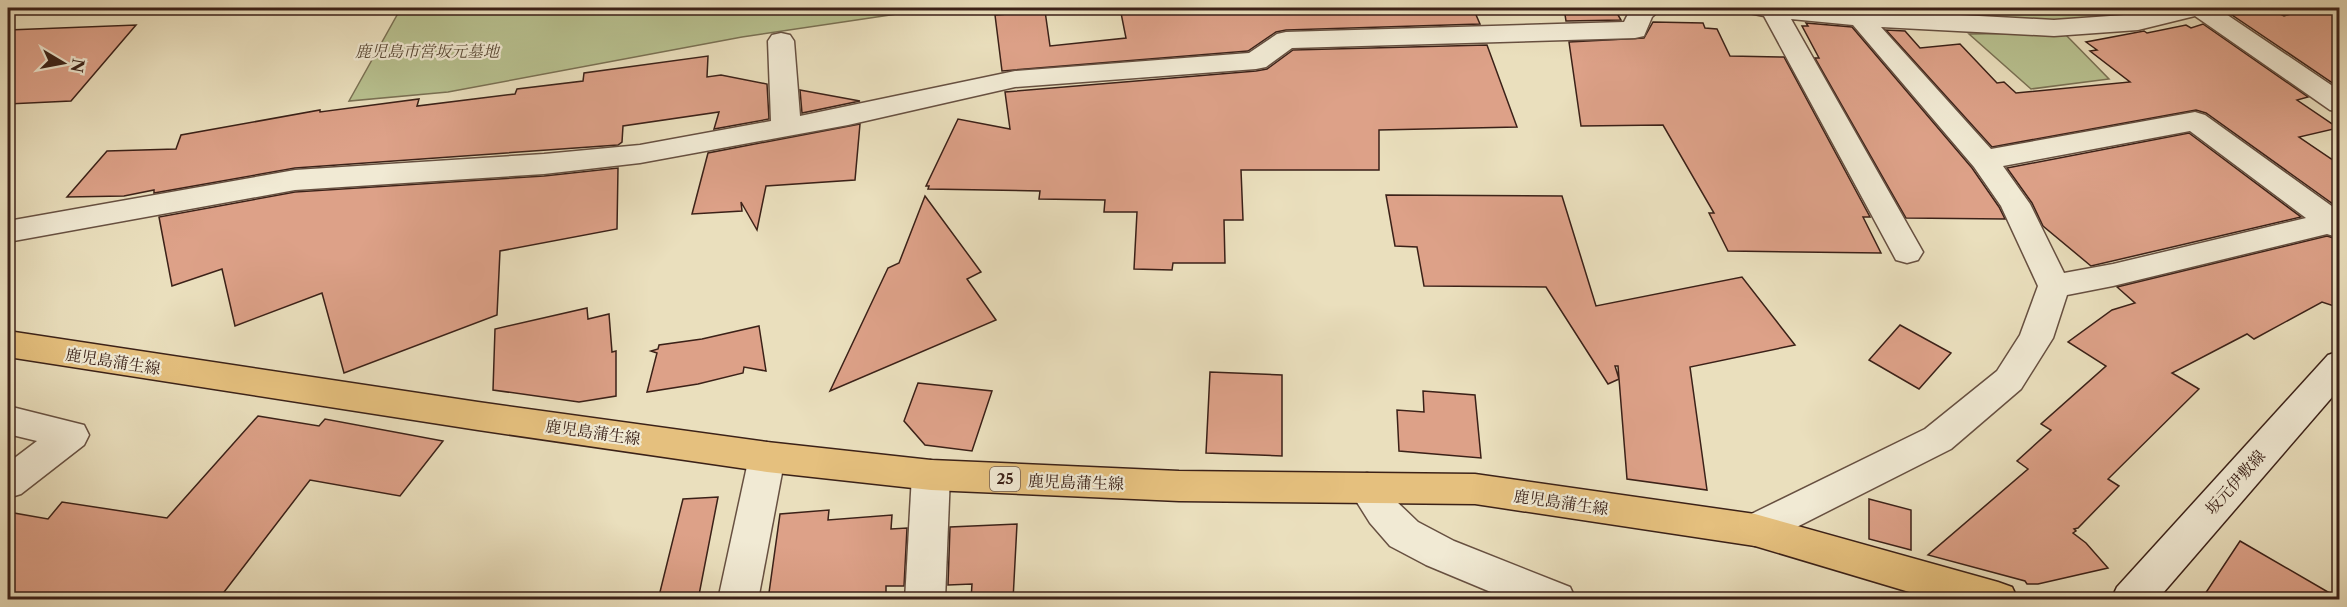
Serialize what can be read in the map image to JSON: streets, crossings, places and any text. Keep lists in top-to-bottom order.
{
  "streets": {
    "main road": ["鹿児島蒲生線", "25"],
    "street": ["坂元伊敷線"]
  },
  "parks": ["鹿児島市営坂元墓地"],
  "north": "right"
}
